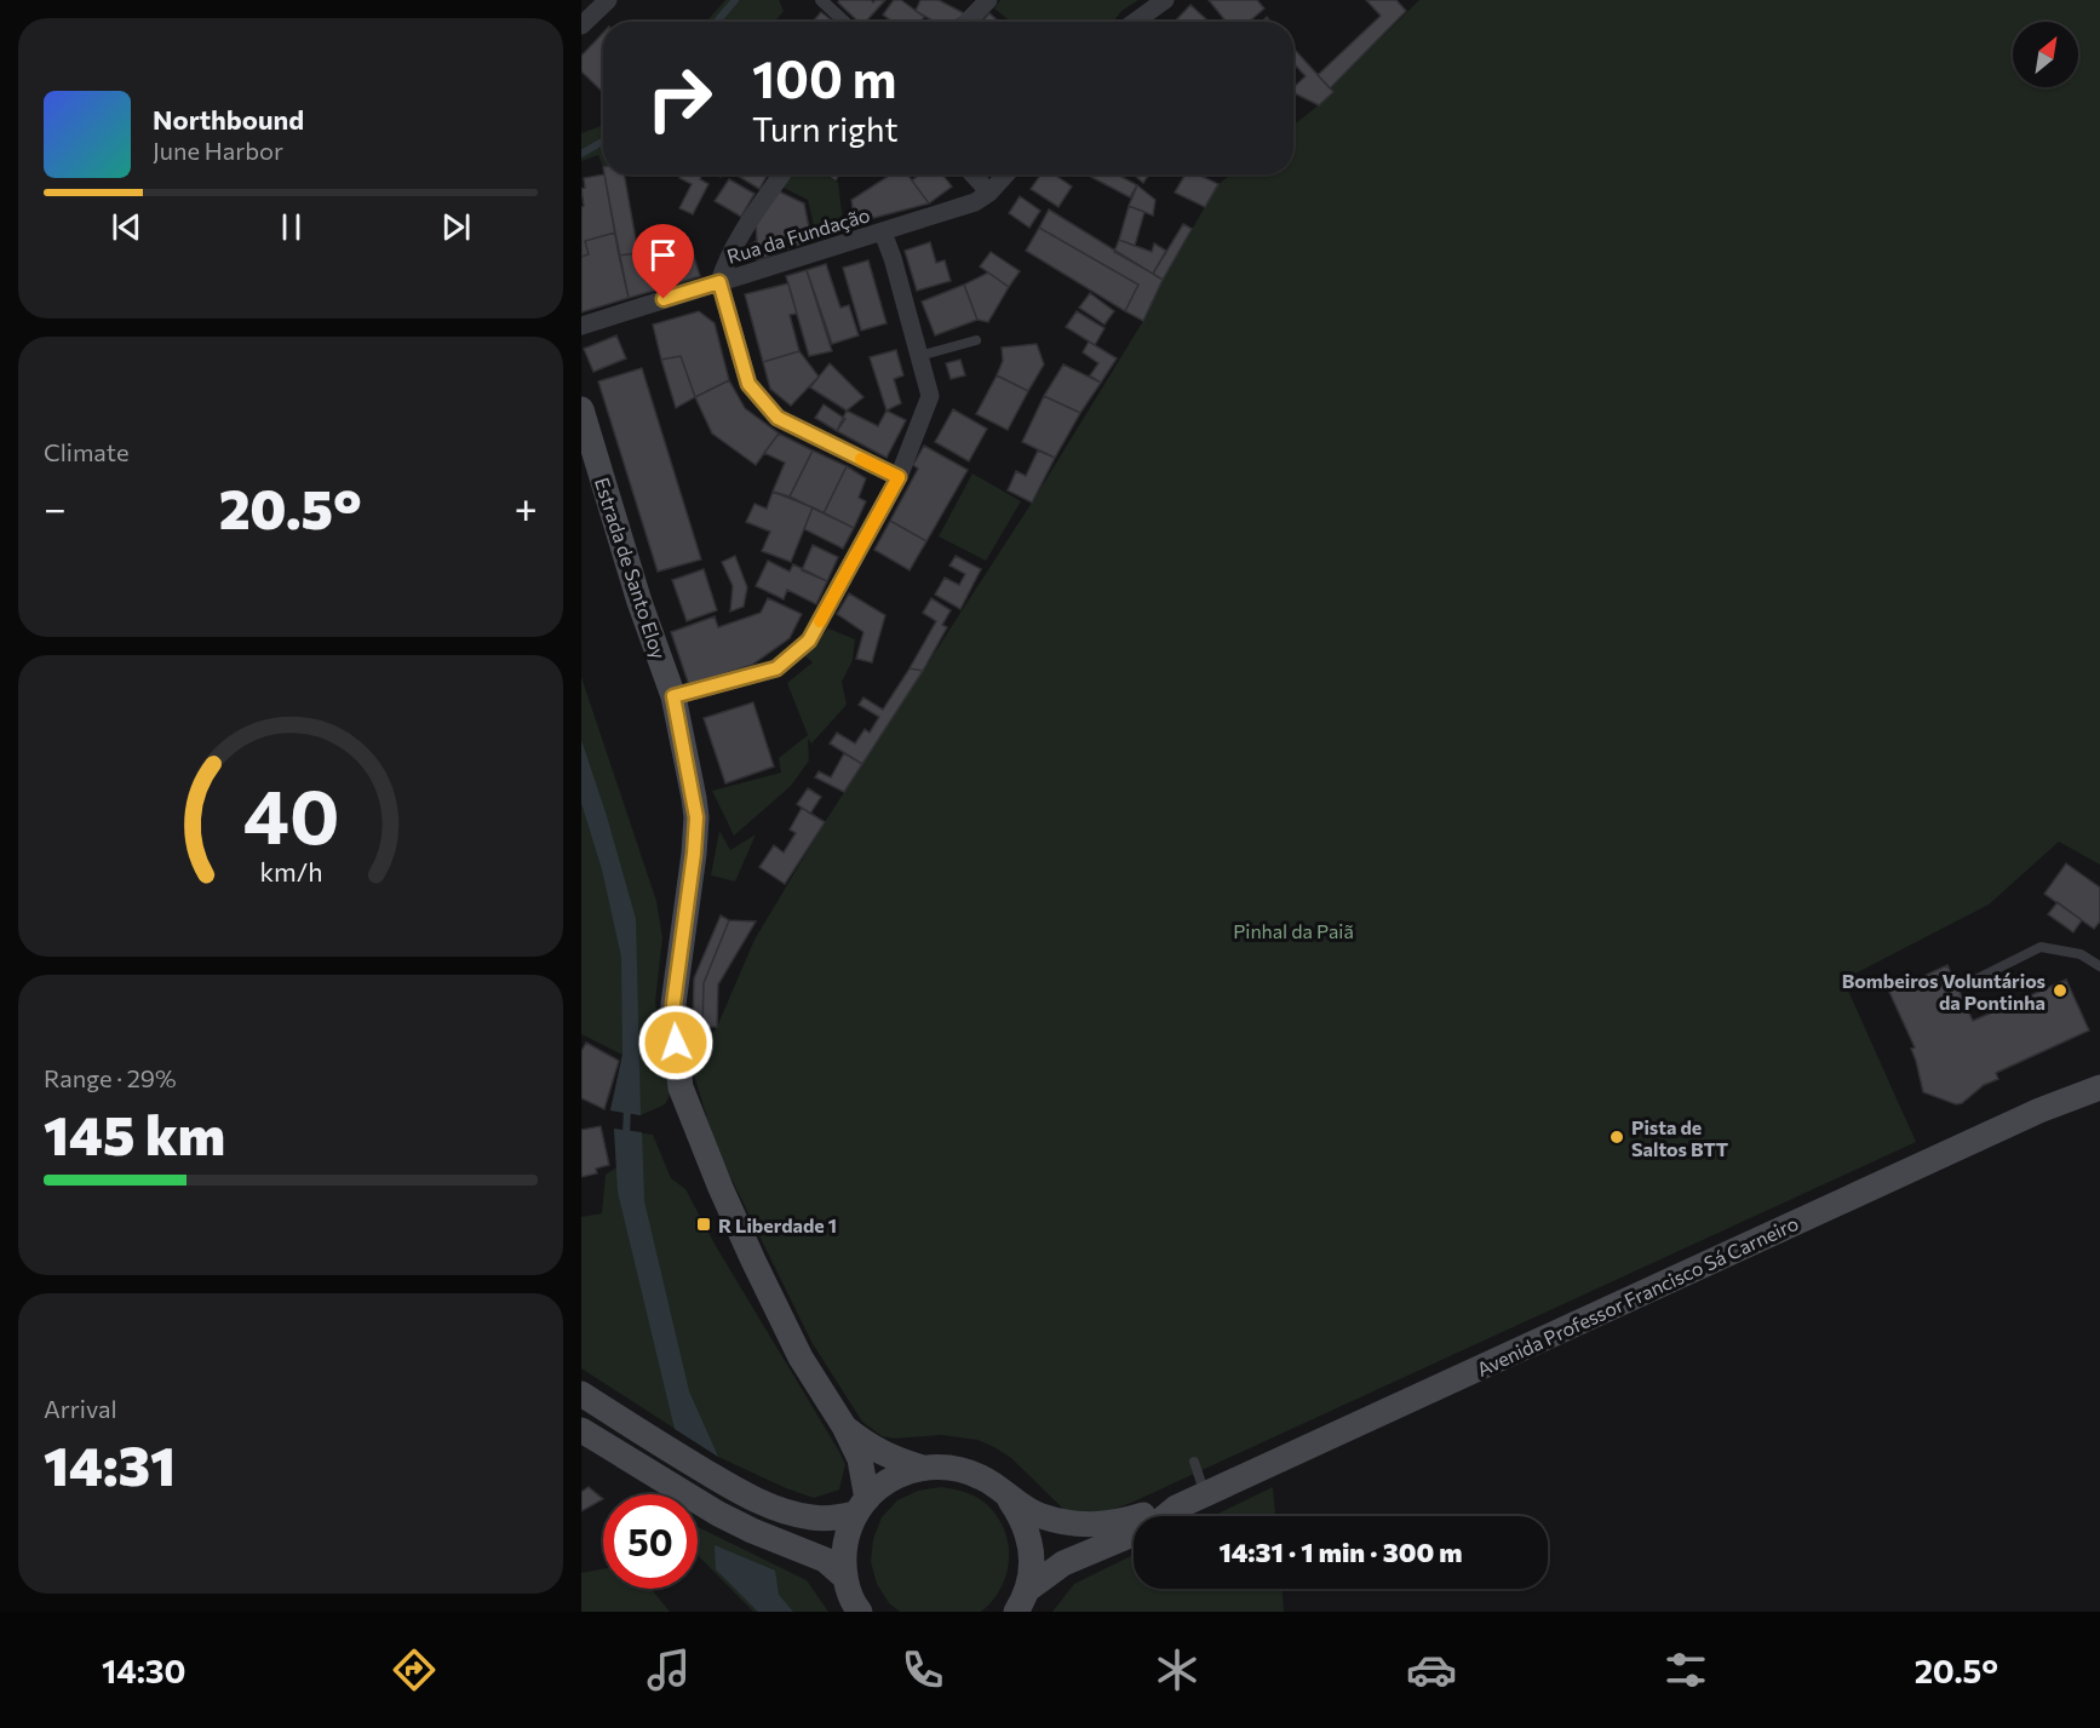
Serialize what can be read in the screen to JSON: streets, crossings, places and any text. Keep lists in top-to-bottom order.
{
  "streets": {
    "main road": ["Estrada de Santo Eloy", "Avenida Professor Francisco Sá Carneiro"],
    "street": ["Rua da Fundação"]
  },
  "parks": ["Pinhal da Paiã"],
  "places": {
    "other": ["Bombeiros Voluntários da Pontinha", "Pista de Saltos BTT"],
    "transit": ["R Liberdade 1"]
  },
  "north": "top right",
  "page": {
    "turn": ["100 m", "Turn right"],
    "song": ["Northbound", "June Harbor"],
    "tile": [
      "Climate",
      ["Range · 29%", "145 km"],
      ["Arrival", "14:31"]
    ],
    "heat": ["−", "20.5°", "+"],
    "limit": "50",
    "trip": "14:31 · 1 min · 300 m",
    "tabs": ["14:30", "20.5°"],
    "gauge": ["40", "km/h"]
  }
}
